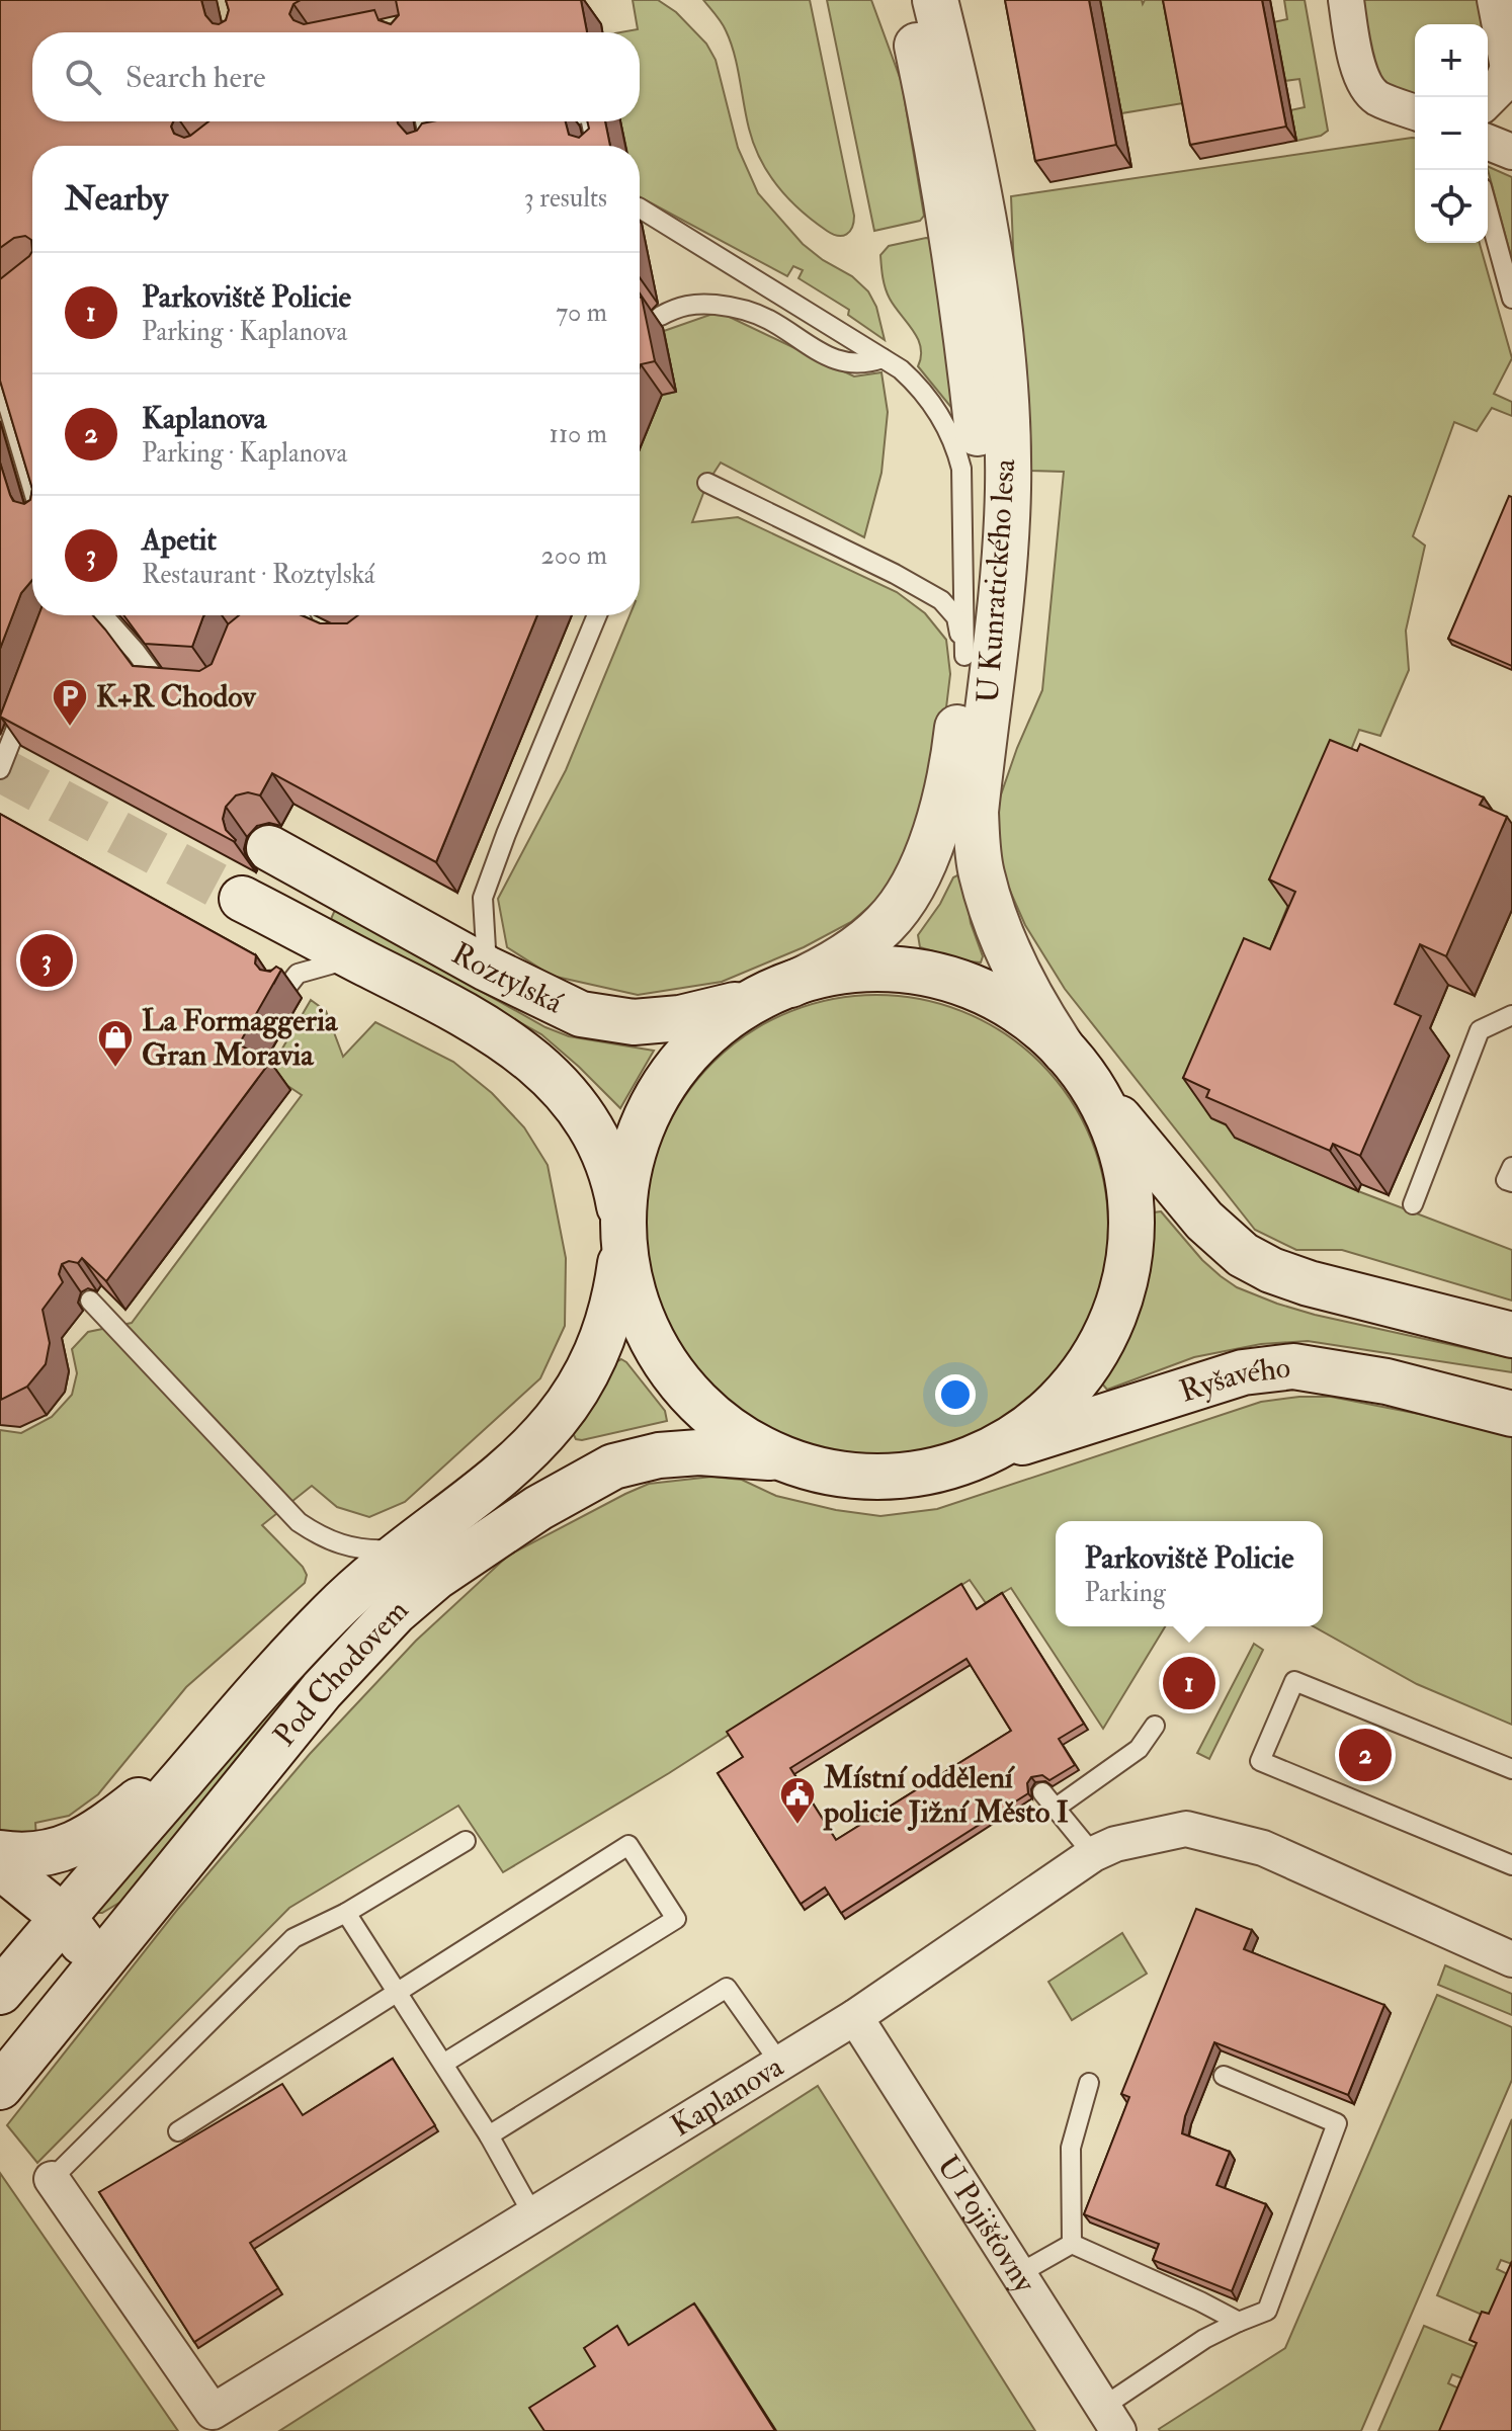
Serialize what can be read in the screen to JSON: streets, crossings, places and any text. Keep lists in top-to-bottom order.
{
  "streets": {
    "main road": [
      "U Kunratického lesa",
      "Roztylská",
      "Ryšavého",
      "Pod Chodovem"
    ],
    "street": ["Kaplanova", "U Pojišťovny"]
  },
  "crossings": [
    ["U Kunratického lesa", "Roztylská"],
    ["Roztylská", "Pod Chodovem"],
    ["Kaplanova", "U Pojišťovny"]
  ],
  "places": {
    "parking": ["K+R Chodov"],
    "shop": ["La Formaggeria Gran Moravia"],
    "public building": ["Místní oddělení policie Jižní Město I"]
  },
  "page": {
    "map_buttons": ["+", "−"],
    "search": "Search here",
    "heading": ["Nearby", "3 results"],
    "list": [
      {
        "mark": "1",
        "name": "Parkoviště Policie",
        "note": "Parking · Kaplanova",
        "value": "70 m"
      },
      {
        "mark": "2",
        "name": "Kaplanova",
        "note": "Parking · Kaplanova",
        "value": "110 m"
      },
      {
        "mark": "3",
        "name": "Apetit",
        "note": "Restaurant · Roztylská",
        "value": "200 m"
      }
    ],
    "pins": ["3", "1", "2"],
    "popup": ["Parkoviště Policie", "Parking"]
  }
}
